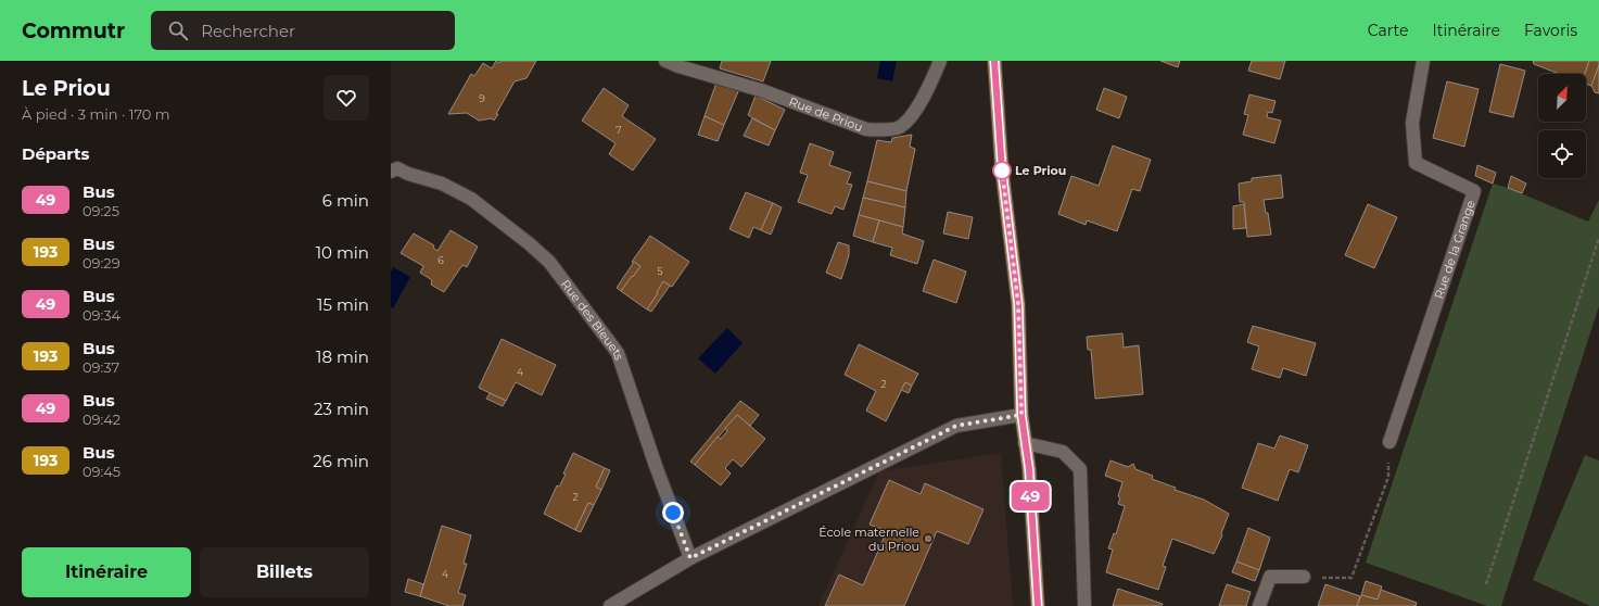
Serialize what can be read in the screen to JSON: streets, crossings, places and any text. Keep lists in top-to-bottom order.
{
  "streets": {
    "street": ["Rue de Priou", "Rue de la Grange", "Rue des Bleuets"]
  },
  "places": ["Le Priou", "École maternelle du Priou"],
  "lines": ["bus line 49"],
  "house_numbers": [
    "9",
    "7",
    "6",
    "5",
    "4",
    "2",
    "2",
    "4"
  ],
  "north": "top right",
  "page": {
    "header": "Commutr",
    "search": "Rechercher",
    "nav": ["Carte", "Itinéraire", "Favoris"],
    "heading": [
      ["Le Priou", "À pied · 3 min · 170 m"],
      "Départs"
    ],
    "on_map": "49",
    "list": [
      {
        "mark": "49",
        "name": "Bus",
        "note": "09:25",
        "value": "6 min"
      },
      {
        "mark": "193",
        "name": "Bus",
        "note": "09:29",
        "value": "10 min"
      },
      {
        "mark": "49",
        "name": "Bus",
        "note": "09:34",
        "value": "15 min"
      },
      {
        "mark": "193",
        "name": "Bus",
        "note": "09:37",
        "value": "18 min"
      },
      {
        "mark": "49",
        "name": "Bus",
        "note": "09:42",
        "value": "23 min"
      },
      {
        "mark": "193",
        "name": "Bus",
        "note": "09:45",
        "value": "26 min"
      }
    ],
    "buttons": ["Itinéraire", "Billets"]
  }
}
